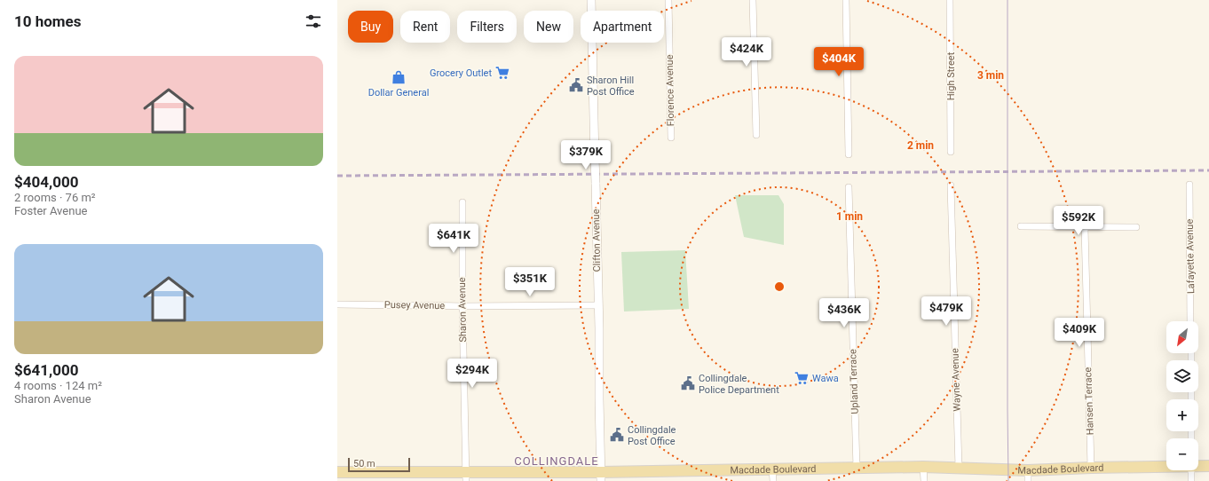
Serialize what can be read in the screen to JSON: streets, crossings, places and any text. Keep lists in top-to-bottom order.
{
  "streets": {
    "main road": ["Macdade Boulevard"],
    "street": [
      "High Street",
      "Florence Avenue",
      "Clifton Avenue",
      "Lafayette Avenue",
      "Pusey Avenue",
      "Sharon Avenue",
      "Wayne Avenue",
      "Upland Terrace",
      "Hansen Terrace"
    ]
  },
  "crossings": [
    ["Clifton Avenue", "Pusey Avenue"],
    ["Clifton Avenue", "Macdade Boulevard"],
    ["Pusey Avenue", "Sharon Avenue"],
    ["Sharon Avenue", "Macdade Boulevard"],
    ["Wayne Avenue", "Macdade Boulevard"],
    ["Upland Terrace", "Macdade Boulevard"],
    ["Hansen Terrace", "Macdade Boulevard"]
  ],
  "districts": ["COLLINGDALE"],
  "places": {
    "supermarket": ["Grocery Outlet", "Wawa"],
    "shop": ["Dollar General"],
    "public building": ["Sharon Hill Post Office", "Collingdale Police Department", "Collingdale Post Office"]
  },
  "scale_bar": "50 m",
  "north": "bottom left",
  "page": {
    "heading": "10 homes",
    "chip": [
      "Buy",
      "Rent",
      "Filters",
      "New",
      "Apartment"
    ],
    "price": [
      "$424K",
      "$404K",
      "$379K",
      "$592K",
      "$641K",
      "$351K",
      "$479K",
      "$436K",
      "$409K",
      "$294K"
    ],
    "list": [
      {
        "name": "$404,000",
        "note": "2 rooms · 76 m² · Foster Avenue"
      },
      {
        "name": "$641,000",
        "note": "4 rooms · 124 m² · Sharon Avenue"
      }
    ],
    "map_buttons": ["+", "−"],
    "scale": "50 m"
  },
  "rings": ["3 min", "2 min", "1 min"]
}
